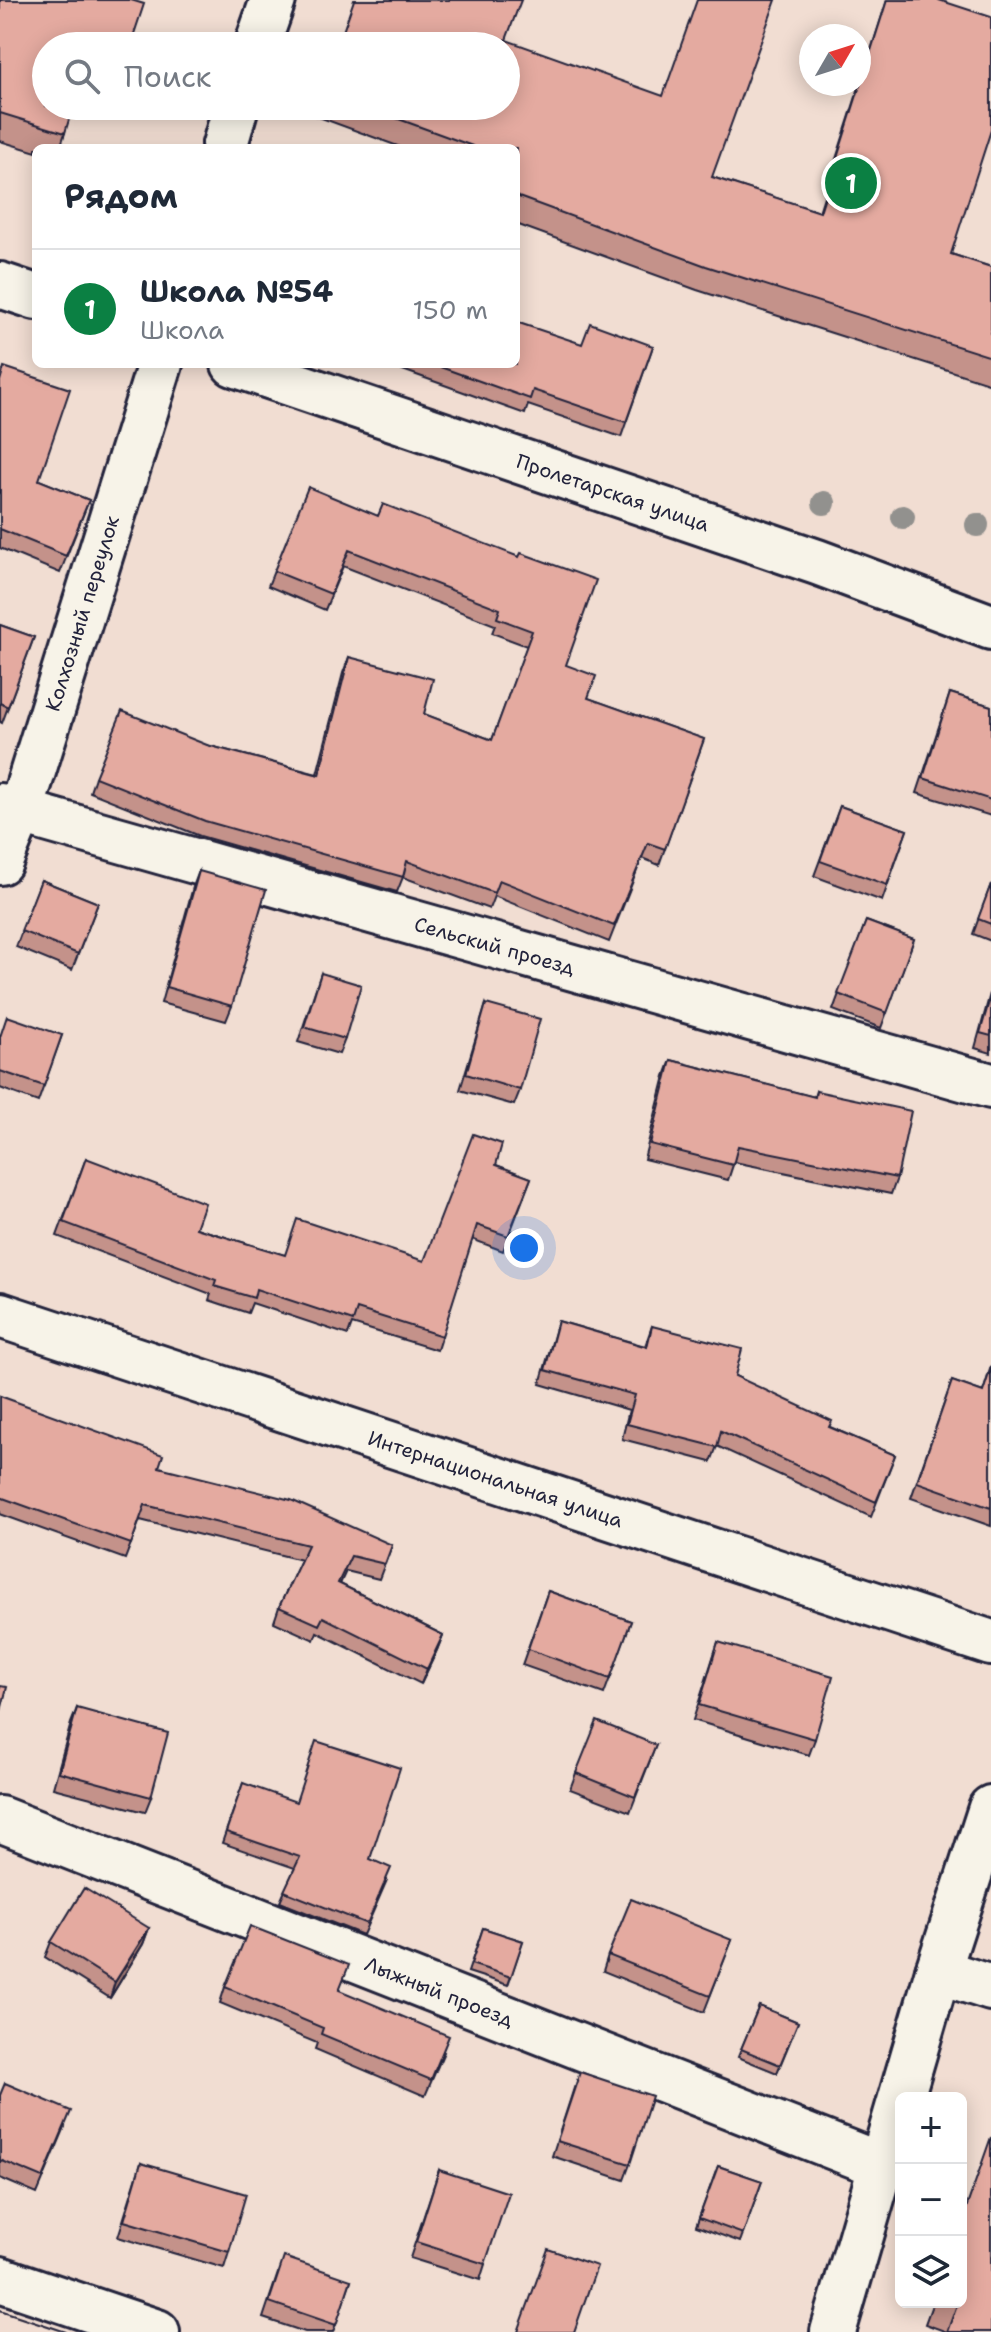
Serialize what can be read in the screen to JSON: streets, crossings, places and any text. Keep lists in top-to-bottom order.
{
  "streets": {
    "street": [
      "Пролетарская улица",
      "Колхозный переулок",
      "Сельский проезд",
      "Интернациональная улица",
      "Лыжный проезд"
    ]
  },
  "crossings": [
    ["Колхозный переулок", "Сельский проезд"]
  ],
  "north": "top right",
  "page": {
    "search": "Поиск",
    "heading": "Рядом",
    "pins": "1",
    "list": [
      {
        "mark": "1",
        "name": "Школа №54",
        "note": "Школа",
        "value": "150 m"
      }
    ],
    "map_buttons": ["+", "−"]
  }
}
